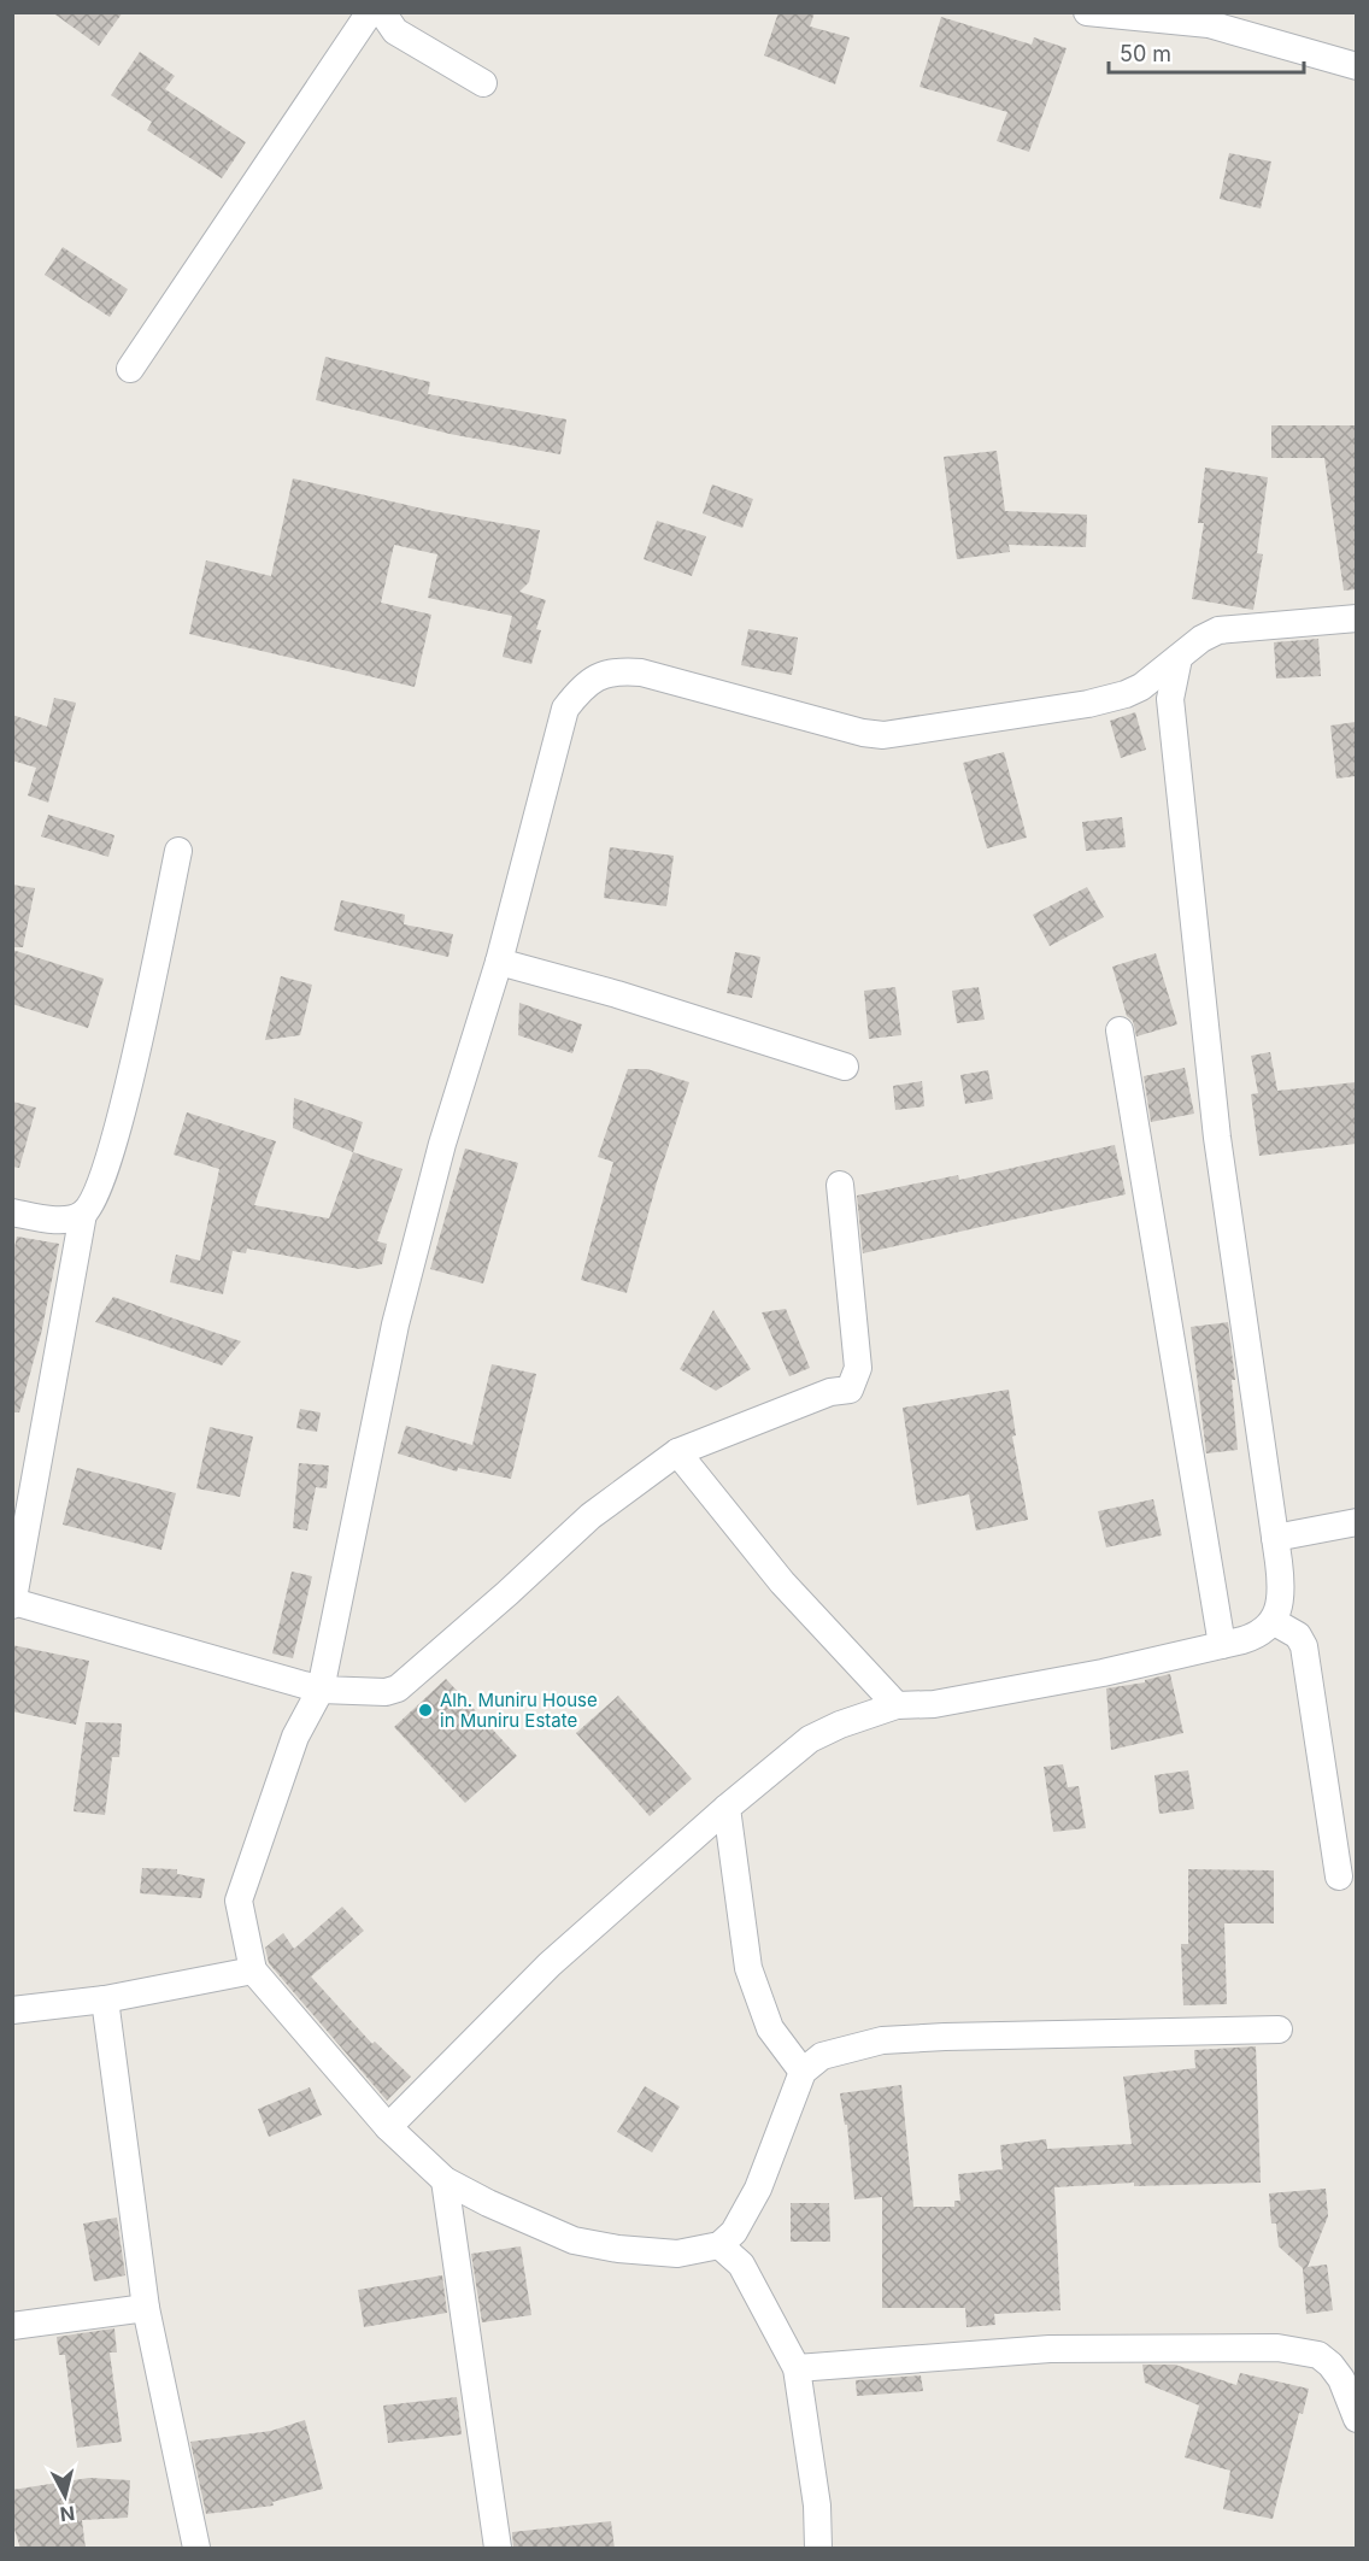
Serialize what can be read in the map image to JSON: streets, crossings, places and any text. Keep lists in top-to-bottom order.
{
  "places": ["Alh. Muniru House in Muniru Estate"],
  "scale_bar": "50 m",
  "north": "bottom"
}
